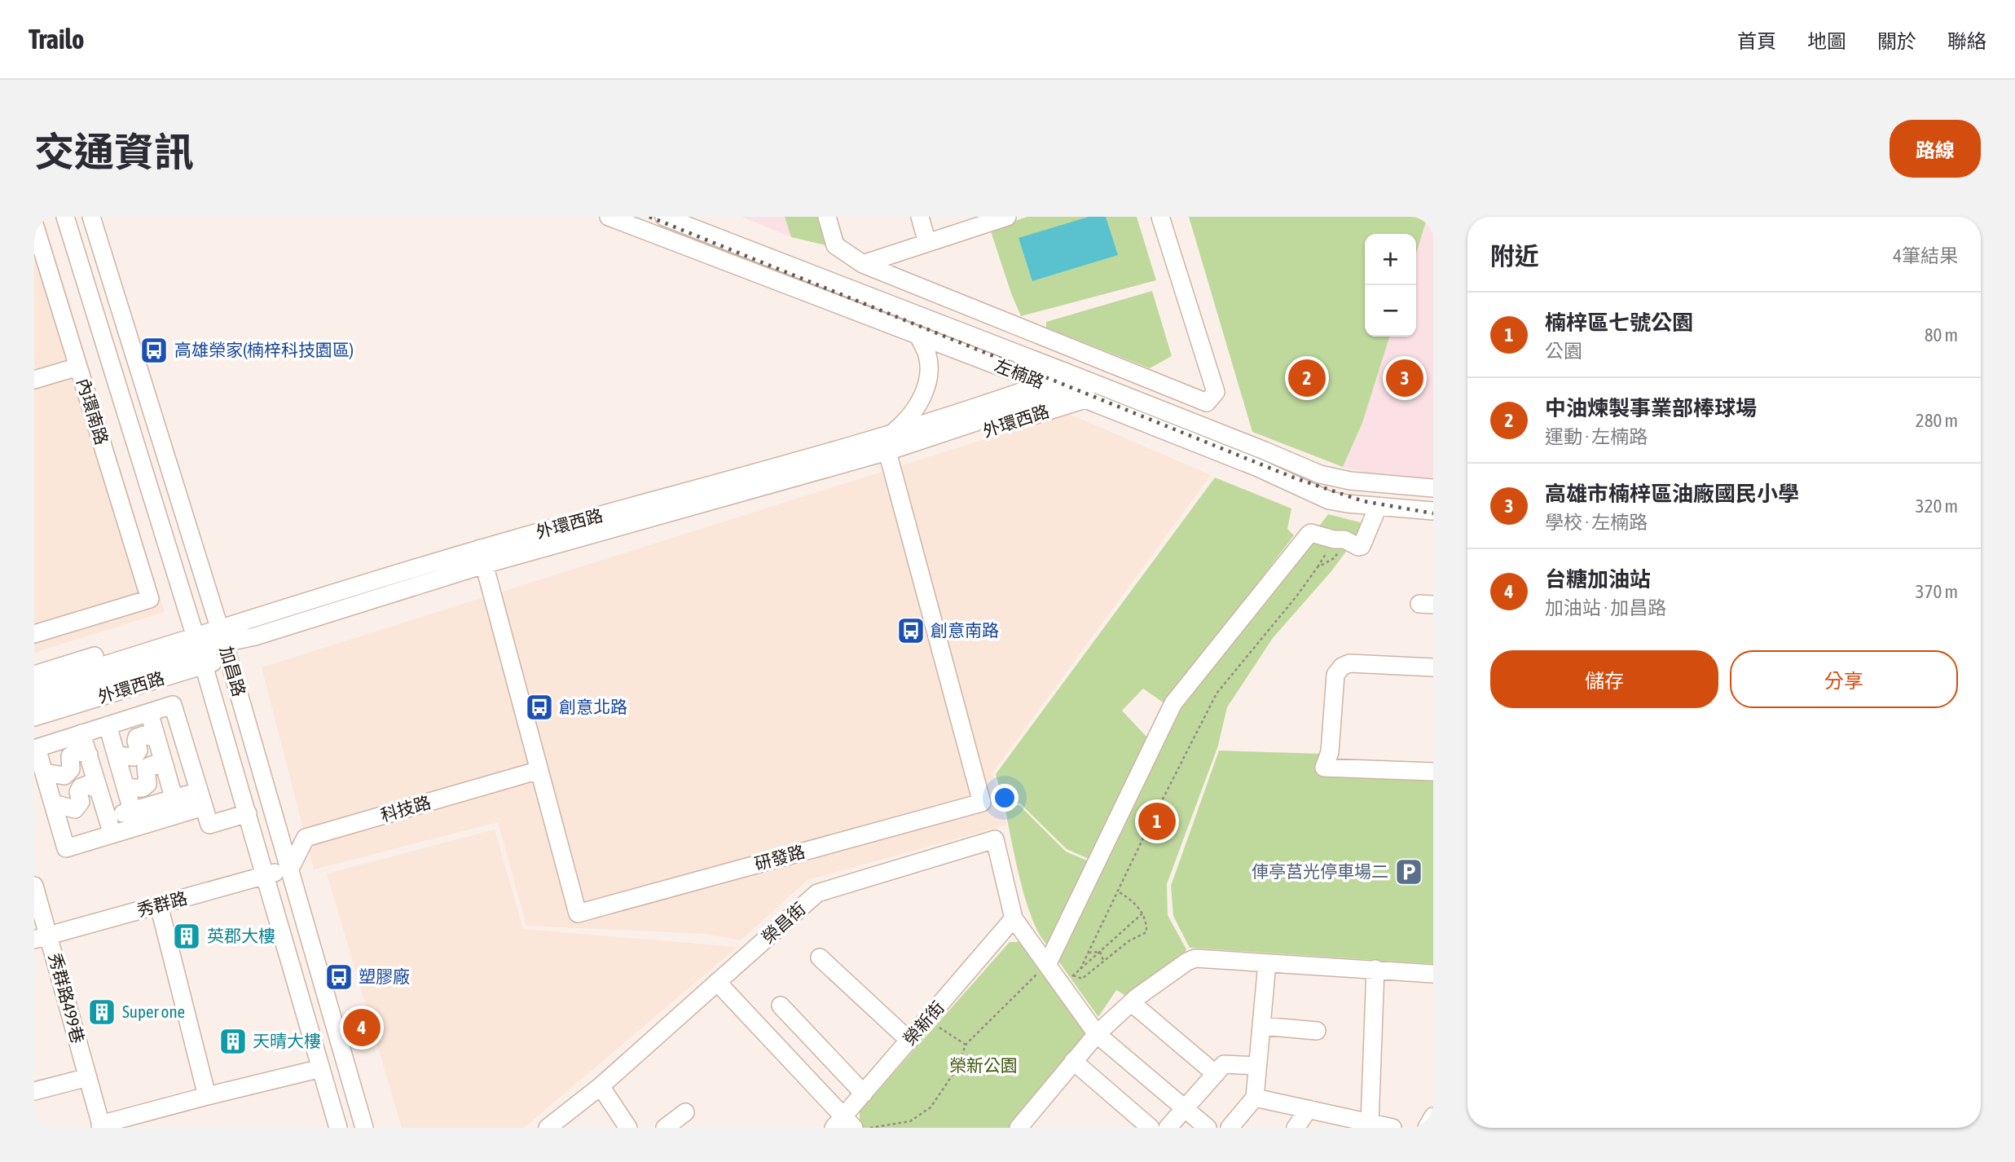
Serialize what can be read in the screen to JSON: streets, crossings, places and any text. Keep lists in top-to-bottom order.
{
  "streets": {
    "street": [
      "左楠路",
      "內環南路",
      "外環西路",
      "加昌路",
      "科技路",
      "研發路",
      "秀群路",
      "榮昌街",
      "秀群路499巷",
      "榮新街"
    ]
  },
  "crossings": [
    ["左楠路", "外環西路"],
    ["外環西路", "加昌路"],
    ["外環西路", "研發路"],
    ["加昌路", "科技路"],
    ["加昌路", "秀群路"],
    ["科技路", "研發路"],
    ["科技路", "秀群路"],
    ["秀群路", "秀群路499巷"],
    ["榮昌街", "榮新街"]
  ],
  "parks": ["榮新公園"],
  "places": {
    "bus stop": [
      "高雄榮家(楠梓科技園區)",
      "創意南路",
      "創意北路",
      "塑膠廠"
    ],
    "parking": ["俥亭莒光停車場二"],
    "building": ["英郡大樓", "Super one", "天晴大樓"]
  },
  "page": {
    "header": "Trailo",
    "nav": [
      "首頁",
      "地圖",
      "關於",
      "聯絡"
    ],
    "title": "交通資訊",
    "buttons": [
      "路線",
      ["儲存", "分享"]
    ],
    "heading": ["附近", "4筆結果"],
    "map_buttons": ["+", "−"],
    "list": [
      {
        "mark": "1",
        "name": "楠梓區七號公園",
        "note": "公園",
        "value": "80 m"
      },
      {
        "mark": "2",
        "name": "中油煉製事業部棒球場",
        "note": "運動 · 左楠路",
        "value": "280 m"
      },
      {
        "mark": "3",
        "name": "高雄市楠梓區油廠國民小學",
        "note": "學校 · 左楠路",
        "value": "320 m"
      },
      {
        "mark": "4",
        "name": "台糖加油站",
        "note": "加油站 · 加昌路",
        "value": "370 m"
      }
    ],
    "pins": [
      "2",
      "3",
      "1",
      "4"
    ]
  }
}
